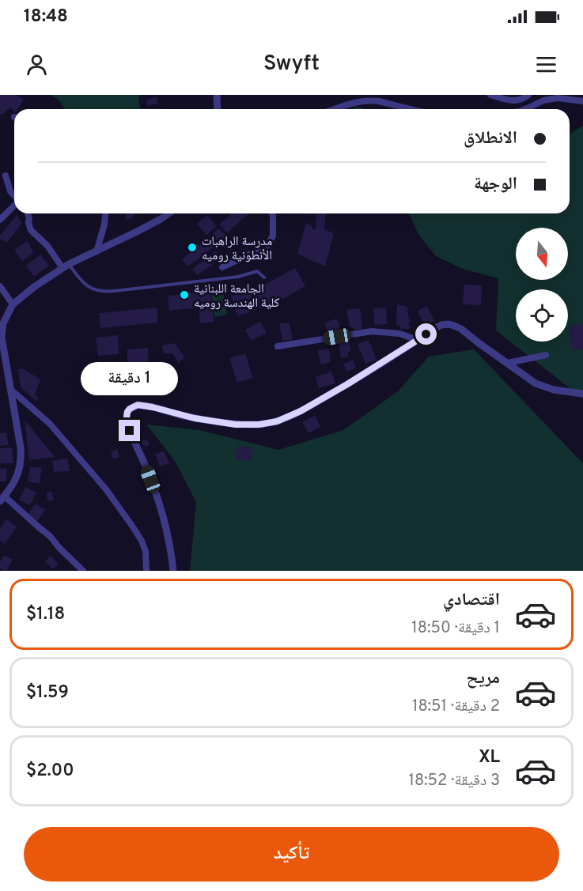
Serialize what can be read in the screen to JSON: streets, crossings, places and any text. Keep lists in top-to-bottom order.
{
  "places": ["مدرسة الراهبات الأنطونية روميه", "الجامعة اللبنانية كلية الهندسة روميه"],
  "north": "bottom",
  "page": {
    "status": "18:48",
    "header": "Swyft",
    "banner": ["الانطلاق", "الوجهة"],
    "bubble": "1 دقيقة",
    "list": [
      {
        "name": "اقتصادي",
        "note": "1 دقيقة · 18:50",
        "value": "$1.18"
      },
      {
        "name": "مريح",
        "note": "2 دقيقة · 18:51",
        "value": "$1.59"
      },
      {
        "name": "XL",
        "note": "3 دقيقة · 18:52",
        "value": "$2.00"
      }
    ],
    "buttons": "تأكيد"
  }
}
